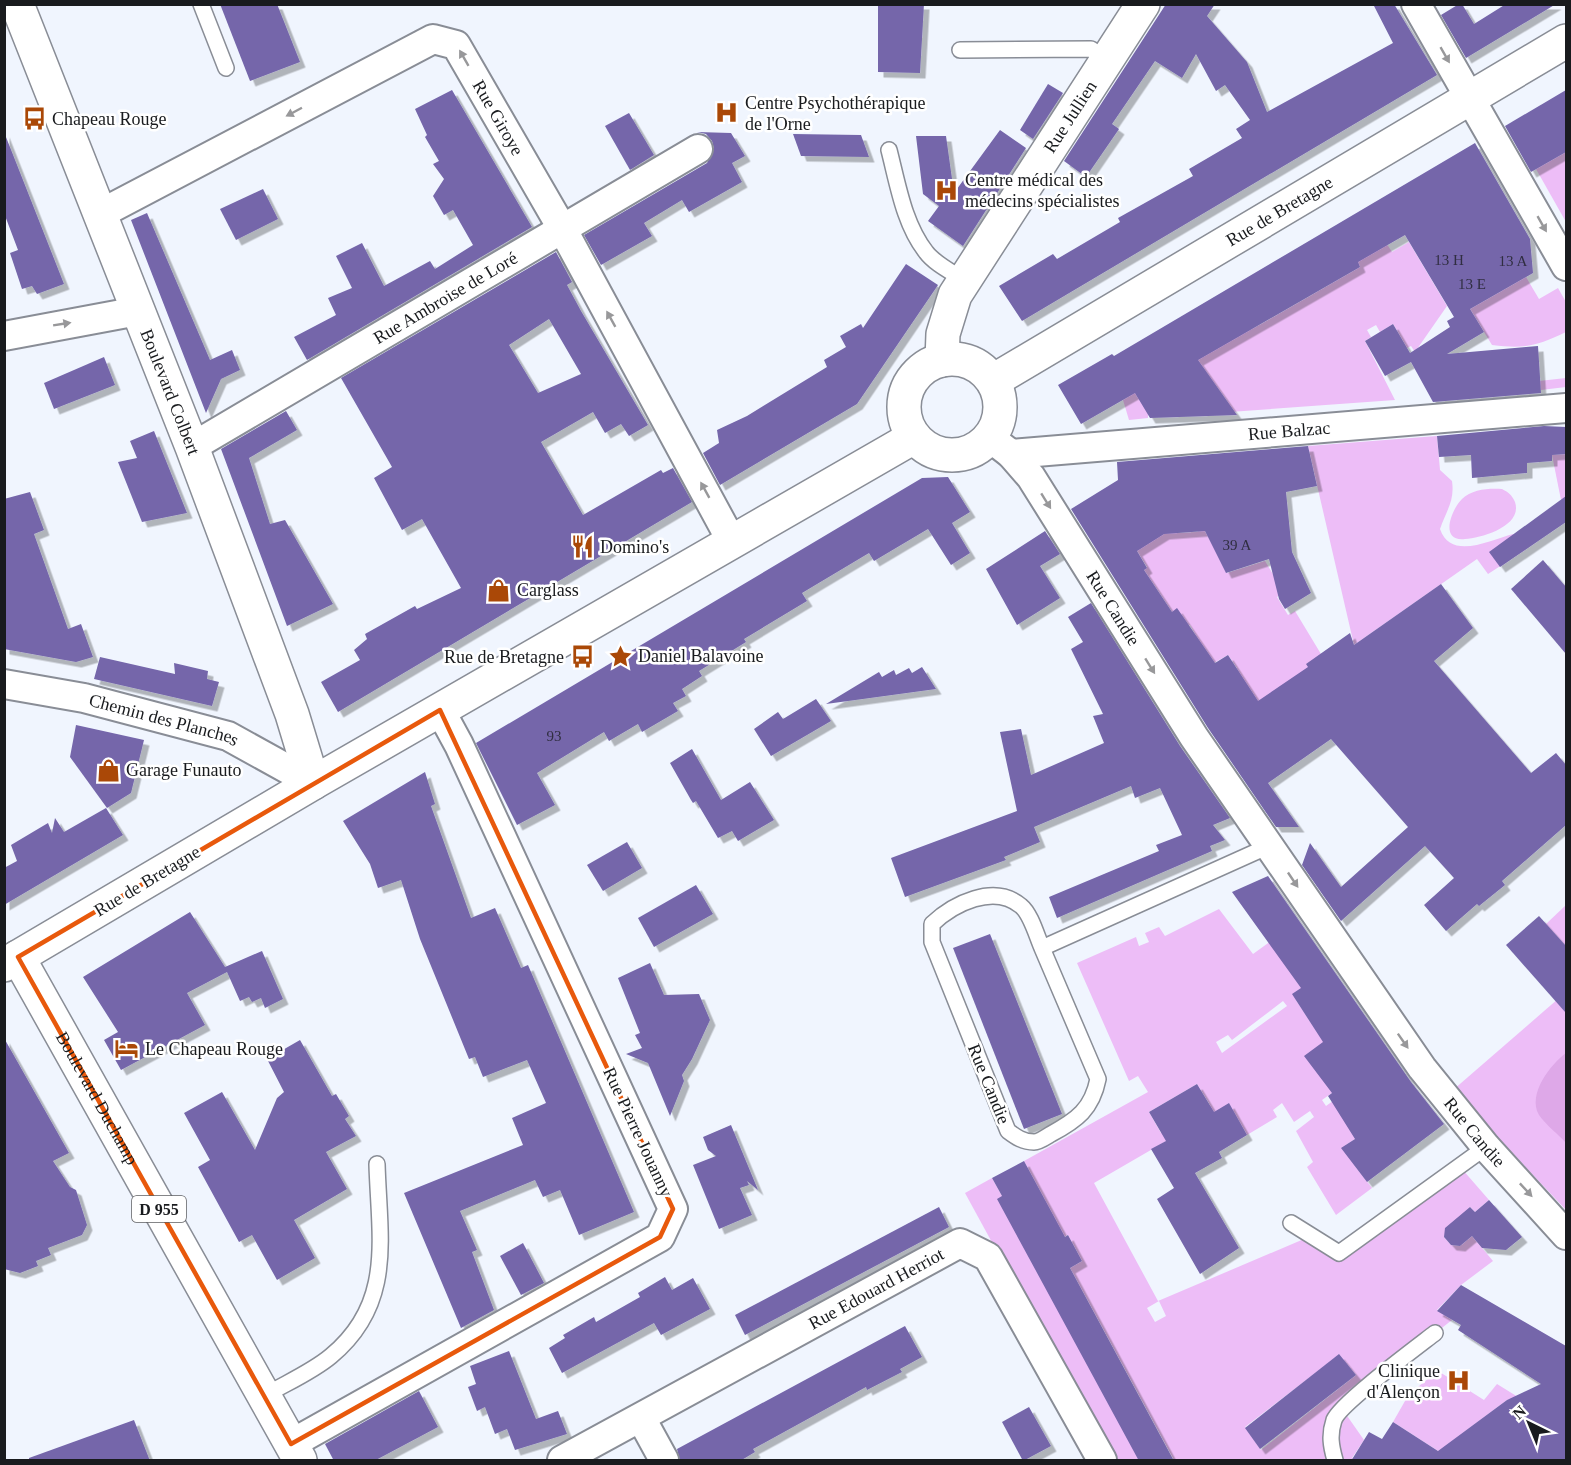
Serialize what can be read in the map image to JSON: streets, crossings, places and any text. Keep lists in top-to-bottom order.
{
  "streets": {
    "street": [
      "Rue Jullien",
      "Rue Giroye",
      "Rue de Bretagne",
      "Rue Ambroise de Loré",
      "Boulevard Colbert",
      "Rue Balzac",
      "Rue Candie",
      "Chemin des Planches",
      "Boulevard Duchamp",
      "Rue Pierre Jouanny",
      "D 955",
      "Rue Edouard Herriot"
    ]
  },
  "crossings": [
    ["Rue Jullien", "Rue de Bretagne"],
    ["Rue Jullien", "Rue Balzac"],
    ["Rue Jullien", "Rue Candie"],
    ["Rue Giroye", "Rue de Bretagne"],
    ["Rue Giroye", "Rue Ambroise de Loré"],
    ["Rue Giroye", "Boulevard Colbert"],
    ["Rue de Bretagne", "Boulevard Colbert"],
    ["Rue de Bretagne", "Rue Balzac"],
    ["Rue de Bretagne", "Rue Candie"],
    ["Rue de Bretagne", "Chemin des Planches"],
    ["Rue de Bretagne", "Boulevard Duchamp"],
    ["Rue de Bretagne", "Rue Pierre Jouanny"],
    ["Rue Ambroise de Loré", "Boulevard Colbert"],
    ["Boulevard Colbert", "Chemin des Planches"],
    ["Rue Balzac", "Rue Candie"],
    ["Boulevard Duchamp", "Rue Pierre Jouanny"]
  ],
  "one_way": ["Rue Candie"],
  "places": {
    "hospital": ["Centre Psychothérapique de l'Orne", "Centre médical des médecins spécialistes", "Clinique d'Alençon"],
    "bus stop": ["Chapeau Rouge", "Rue de Bretagne"],
    "restaurant": ["Domino's"],
    "shop": ["Carglass", "Garage Funauto"],
    "place": ["Daniel Balavoine"],
    "hotel": ["Le Chapeau Rouge"]
  },
  "house_numbers": [
    "13 H",
    "13 A",
    "13 E",
    "39 A",
    "93"
  ],
  "north": "top left"
}
